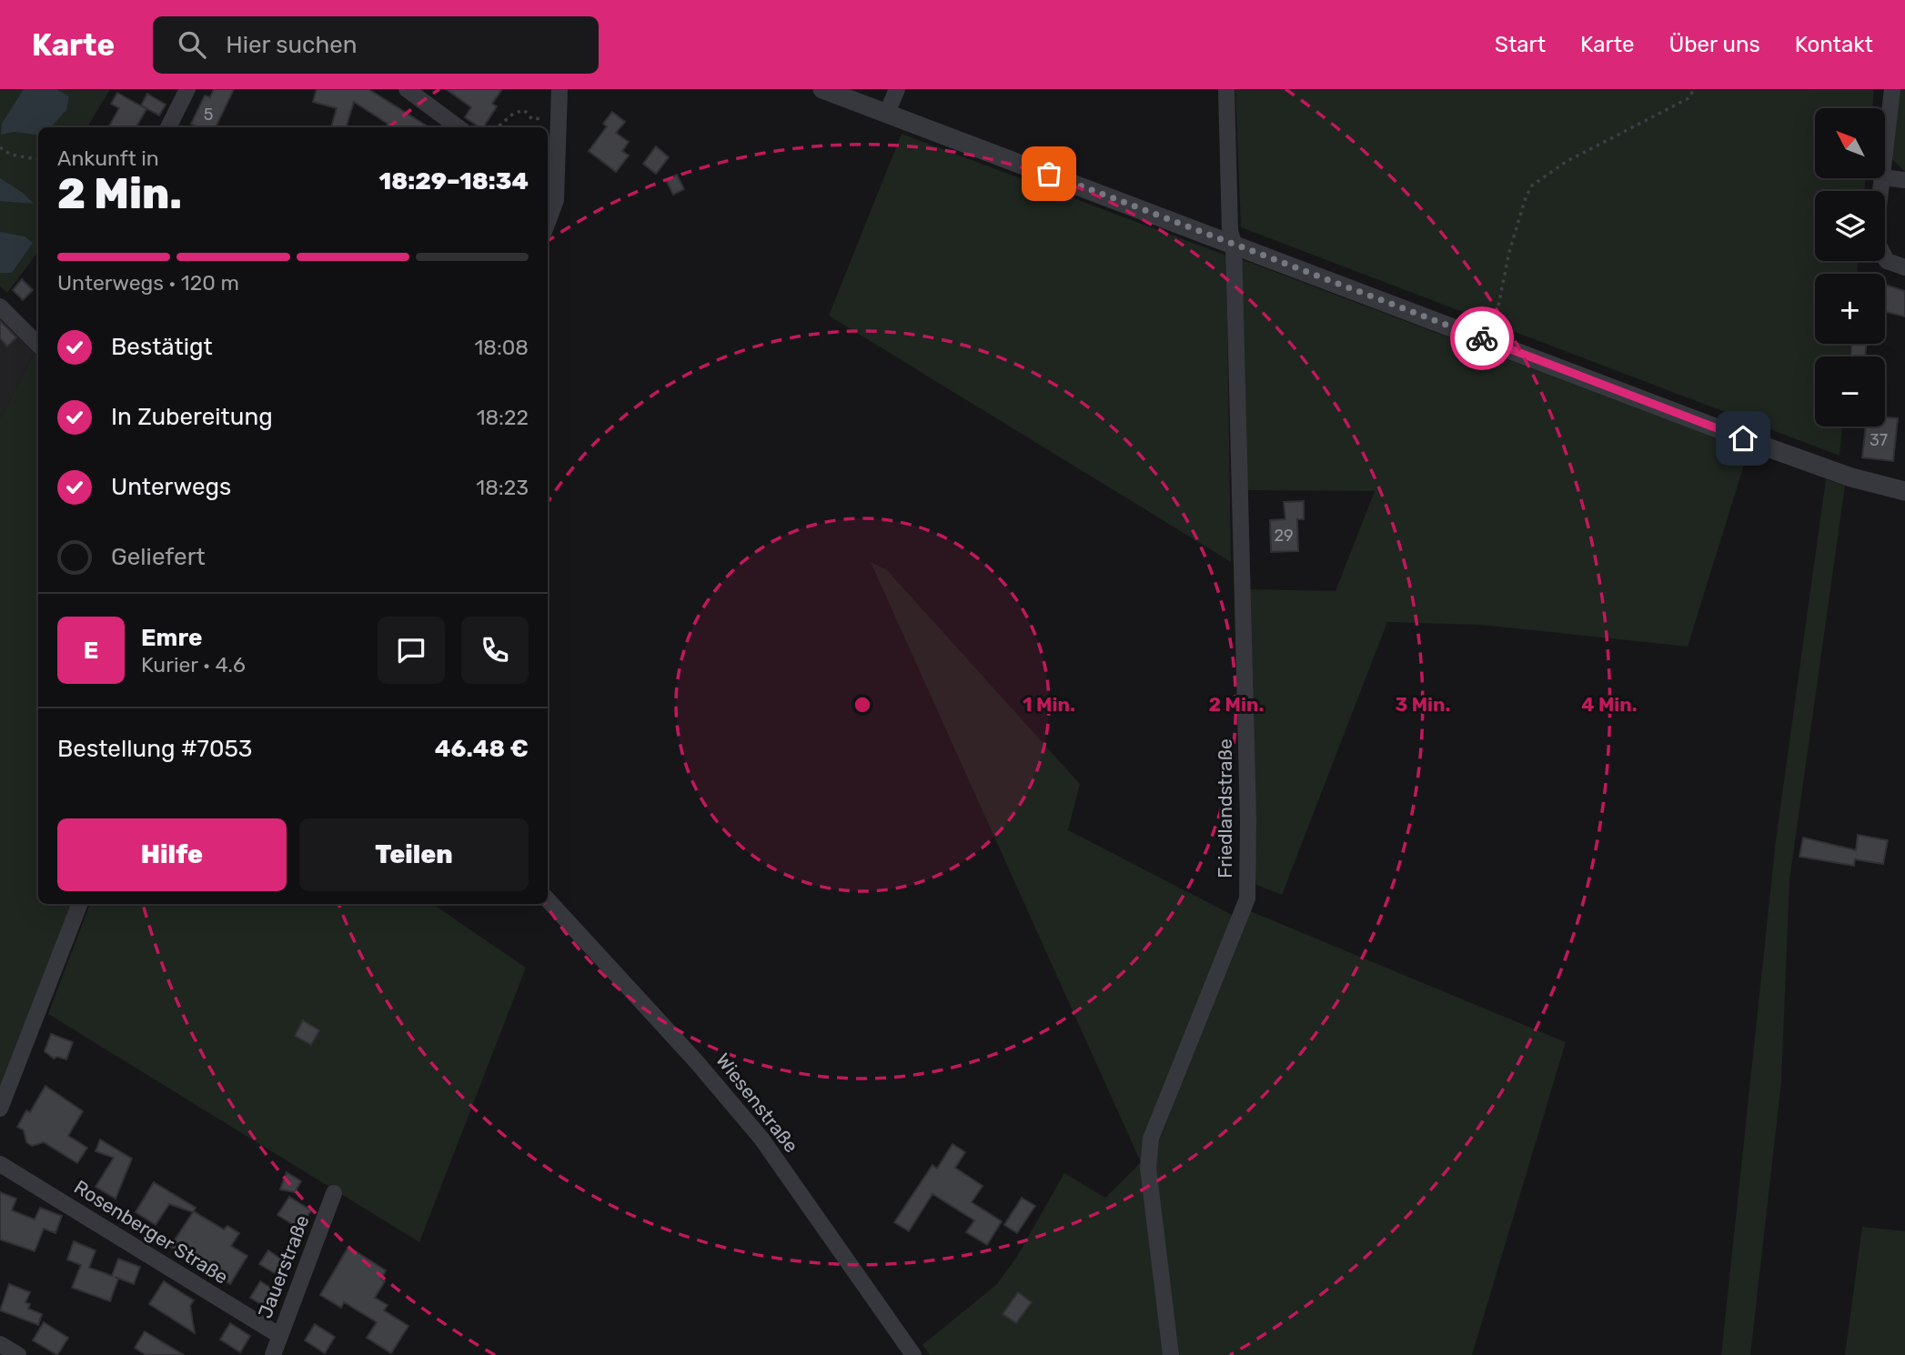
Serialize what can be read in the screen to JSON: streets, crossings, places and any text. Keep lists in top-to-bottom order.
{
  "streets": {
    "street": [
      "Friedlandstraße",
      "Wiesenstraße",
      "Rosenberger Straße",
      "Jauerstraße"
    ]
  },
  "crossings": [
    ["Rosenberger Straße", "Jauerstraße"]
  ],
  "house_numbers": ["5", "37", "29"],
  "north": "top left",
  "page": {
    "header": "Karte",
    "search": "Hier suchen",
    "nav": [
      "Start",
      "Karte",
      "Über uns",
      "Kontakt"
    ],
    "map_buttons": ["+", "−"],
    "heading": ["2 Min.", "Ankunft in", "18:29–18:34"],
    "panel": [
      "Emre",
      "Kurier · 4.6",
      "Bestellung #7053",
      "46.48 €"
    ],
    "bar": "Unterwegs · 120 m",
    "list": [
      ["Bestätigt", "18:08"],
      ["In Zubereitung", "18:22"],
      ["Unterwegs", "18:23"],
      "Geliefert"
    ],
    "round": "E",
    "buttons": ["Hilfe", "Teilen"]
  },
  "rings": [
    "1 Min.",
    "2 Min.",
    "3 Min.",
    "4 Min."
  ]
}
